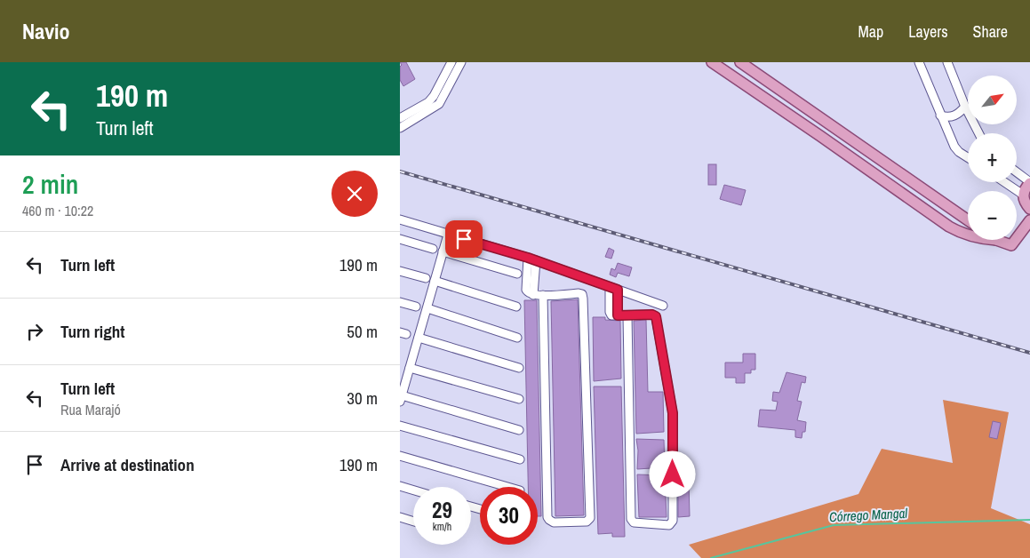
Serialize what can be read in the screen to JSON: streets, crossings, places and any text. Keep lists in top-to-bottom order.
{
  "water": ["Córrego Mangal"],
  "north": "top right",
  "page": {
    "header": "Navio",
    "nav": ["Map", "Layers", "Share"],
    "turn": ["190 m", "Turn left"],
    "map_buttons": ["+", "−"],
    "heading": ["2 min", "460 m · 10:22"],
    "list": [
      {
        "name": "Turn left",
        "value": "190 m"
      },
      {
        "name": "Turn right",
        "value": "50 m"
      },
      {
        "name": "Turn left",
        "note": "Rua Marajó",
        "value": "30 m"
      },
      {
        "name": "Arrive at destination",
        "value": "190 m"
      }
    ],
    "speed": "29 km/h",
    "limit": "30"
  }
}
